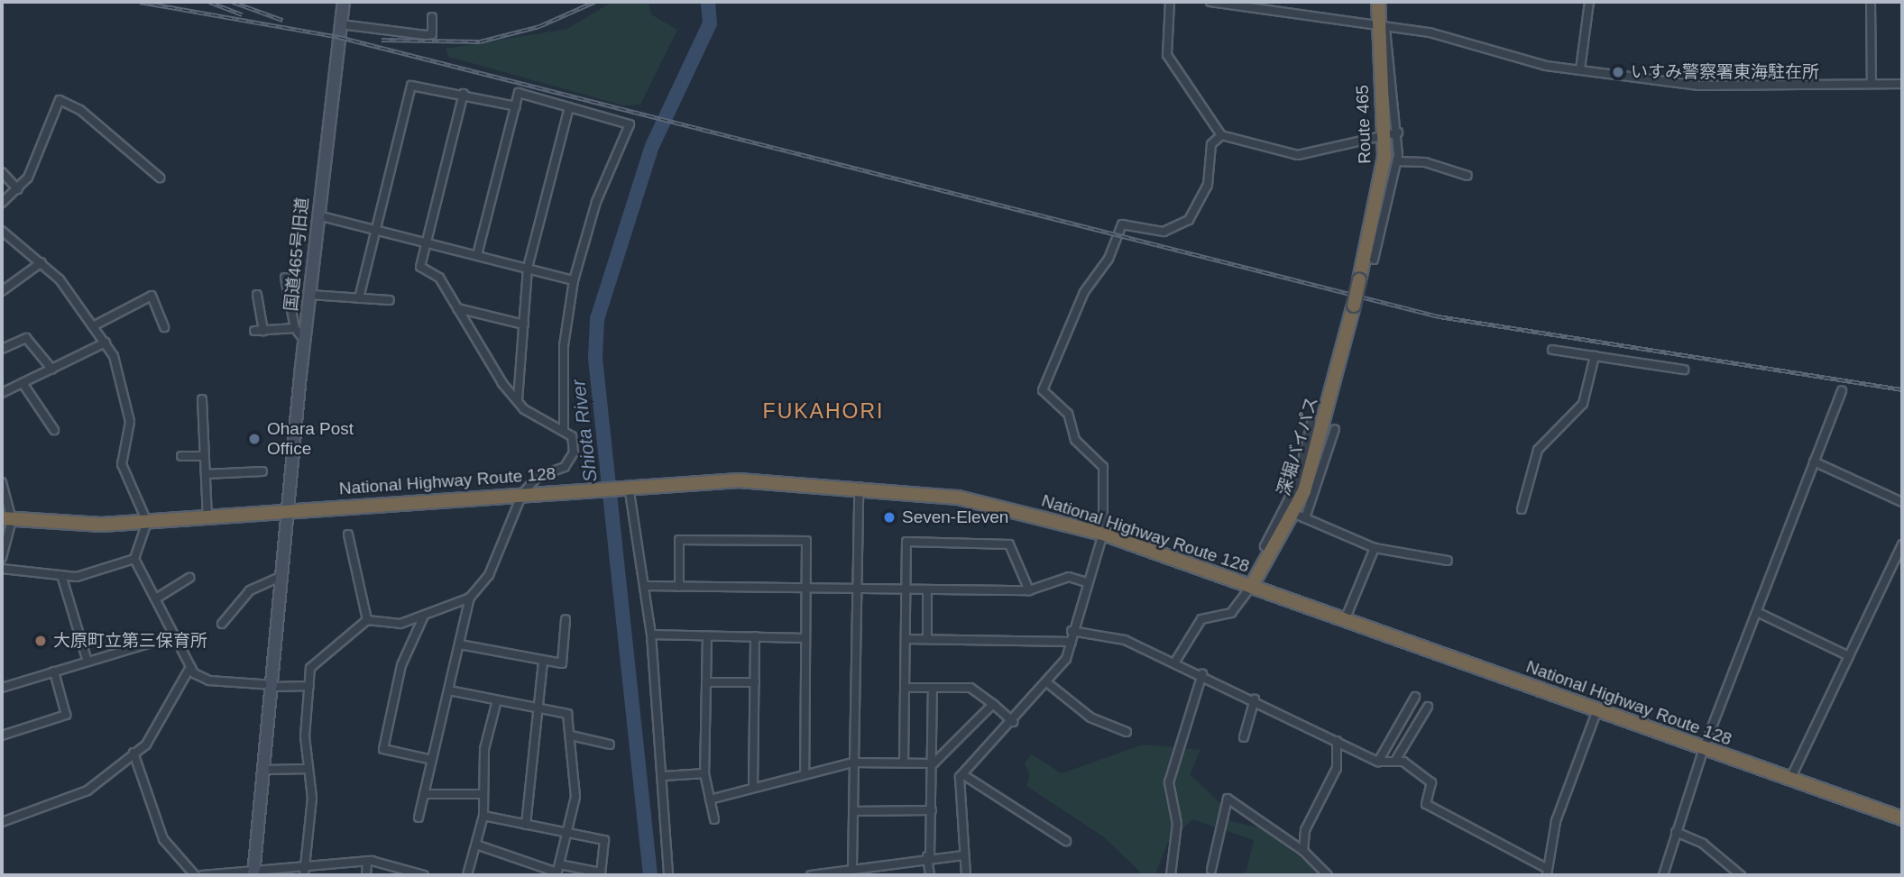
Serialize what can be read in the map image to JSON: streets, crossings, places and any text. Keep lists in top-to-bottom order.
{
  "streets": {
    "highway": ["Route 465", "深堀バイパス", "National Highway Route 128"],
    "street": ["国道465号旧道"]
  },
  "crossings": [
    ["Route 465", "深堀バイパス"],
    ["国道465号旧道", "National Highway Route 128"],
    ["深堀バイパス", "National Highway Route 128"]
  ],
  "districts": ["FUKAHORI"],
  "water": ["Shiota River"],
  "places": [
    "いすみ警察署東海駐在所",
    "Ohara Post Office",
    "Seven-Eleven",
    "大原町立第三保育所"
  ]
}
